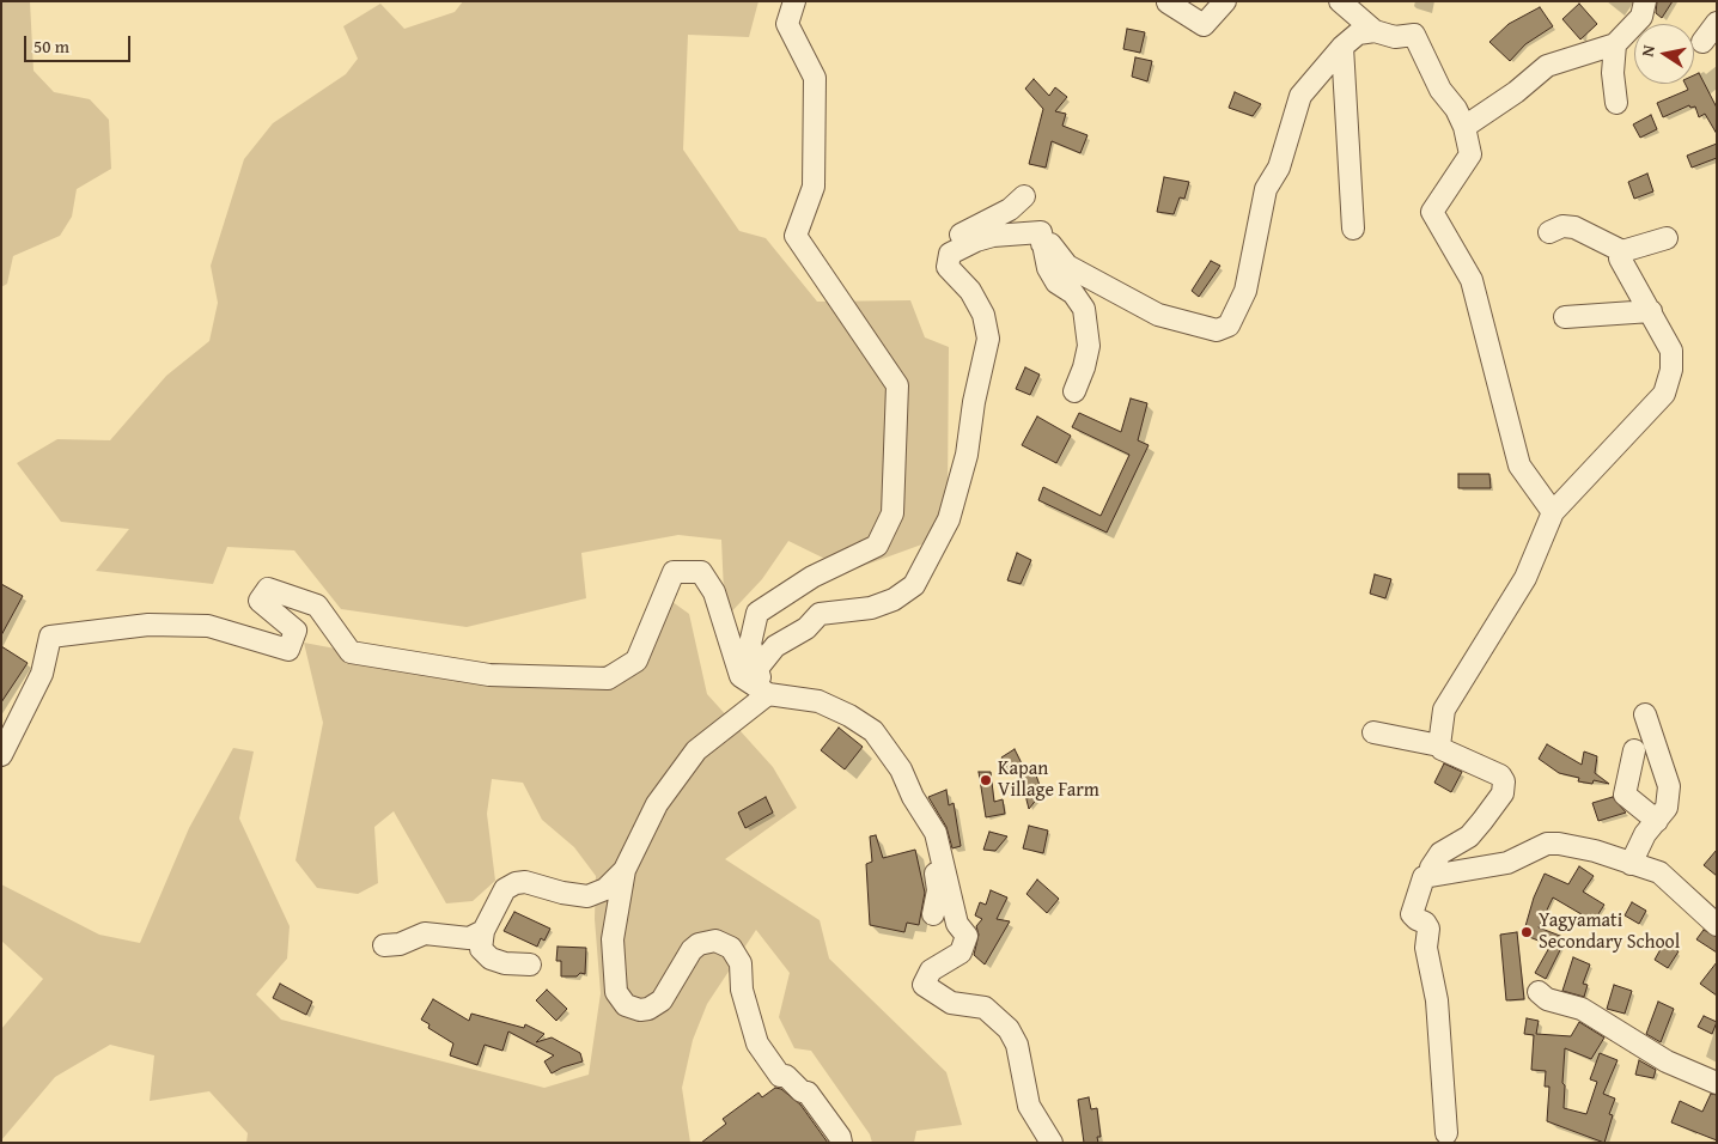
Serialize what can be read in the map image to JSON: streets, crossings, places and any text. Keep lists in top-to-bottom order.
{
  "places": ["Kapan Village Farm", "Yagyamati Secondary School"],
  "scale_bar": "50 m",
  "north": "left"
}
